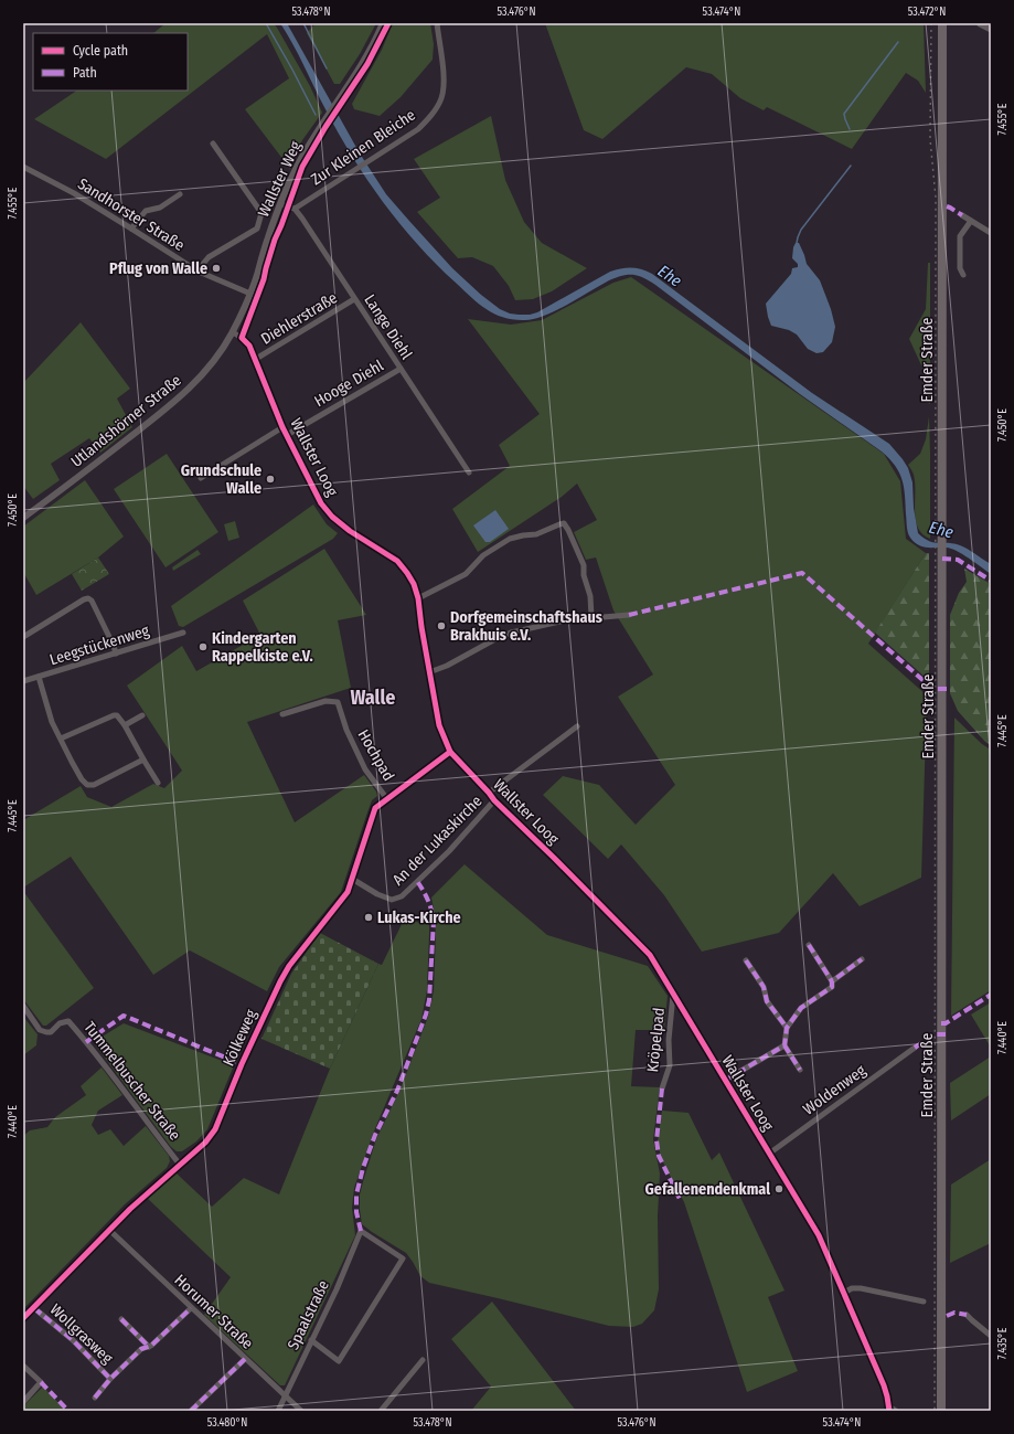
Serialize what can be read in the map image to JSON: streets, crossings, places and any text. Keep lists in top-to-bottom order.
{
  "streets": {
    "main road": ["Emder Straße"],
    "street": [
      "Zur Kleinen Bleiche",
      "Wallster Weg",
      "Sandhorster Straße",
      "Diehlerstraße",
      "Lange Diehl",
      "Hooge Diehl",
      "Utlandshörner Straße",
      "Wallster Loog",
      "Leegstückenweg",
      "Hochpad",
      "An der Lukaskirche",
      "Kölkeweg",
      "Kröpelpad",
      "Tummelbuscher Straße",
      "Woldenweg",
      "Horumer Straße",
      "Spaalstraße",
      "Wollgrasweg"
    ]
  },
  "crossings": [
    ["Zur Kleinen Bleiche", "Lange Diehl"],
    ["Wallster Weg", "Sandhorster Straße"],
    ["Wallster Weg", "Utlandshörner Straße"],
    ["Wallster Weg", "Wallster Loog"],
    ["Diehlerstraße", "Lange Diehl"],
    ["Diehlerstraße", "Wallster Loog"],
    ["Lange Diehl", "Hooge Diehl"],
    ["Hooge Diehl", "Wallster Loog"],
    ["Utlandshörner Straße", "Wallster Loog"],
    ["Wallster Loog", "An der Lukaskirche"],
    ["Wallster Loog", "Kölkeweg"],
    ["Wallster Loog", "Kröpelpad"],
    ["Wallster Loog", "Woldenweg"],
    ["Hochpad", "Kölkeweg"],
    ["An der Lukaskirche", "Kölkeweg"],
    ["Kölkeweg", "Tummelbuscher Straße"],
    ["Kölkeweg", "Horumer Straße"],
    ["Kölkeweg", "Wollgrasweg"],
    ["Horumer Straße", "Spaalstraße"],
    ["Horumer Straße", "Wollgrasweg"]
  ],
  "districts": ["Walle"],
  "water": ["Ehe"],
  "places": [
    "Pflug von Walle",
    "Grundschule Walle",
    "Dorfgemeinschaftshaus Brakhuis e.V.",
    "Kindergarten Rappelkiste e.V.",
    "Lukas-Kirche",
    "Gefallenendenkmal"
  ],
  "legend": ["Cycle path", "Path"],
  "coordinates": [
    "53.478°N",
    "53.476°N",
    "53.474°N",
    "53.472°N",
    "7.455°E",
    "7.450°E",
    "7.445°E",
    "7.440°E",
    "7.435°E",
    "53.480°N"
  ]
}
